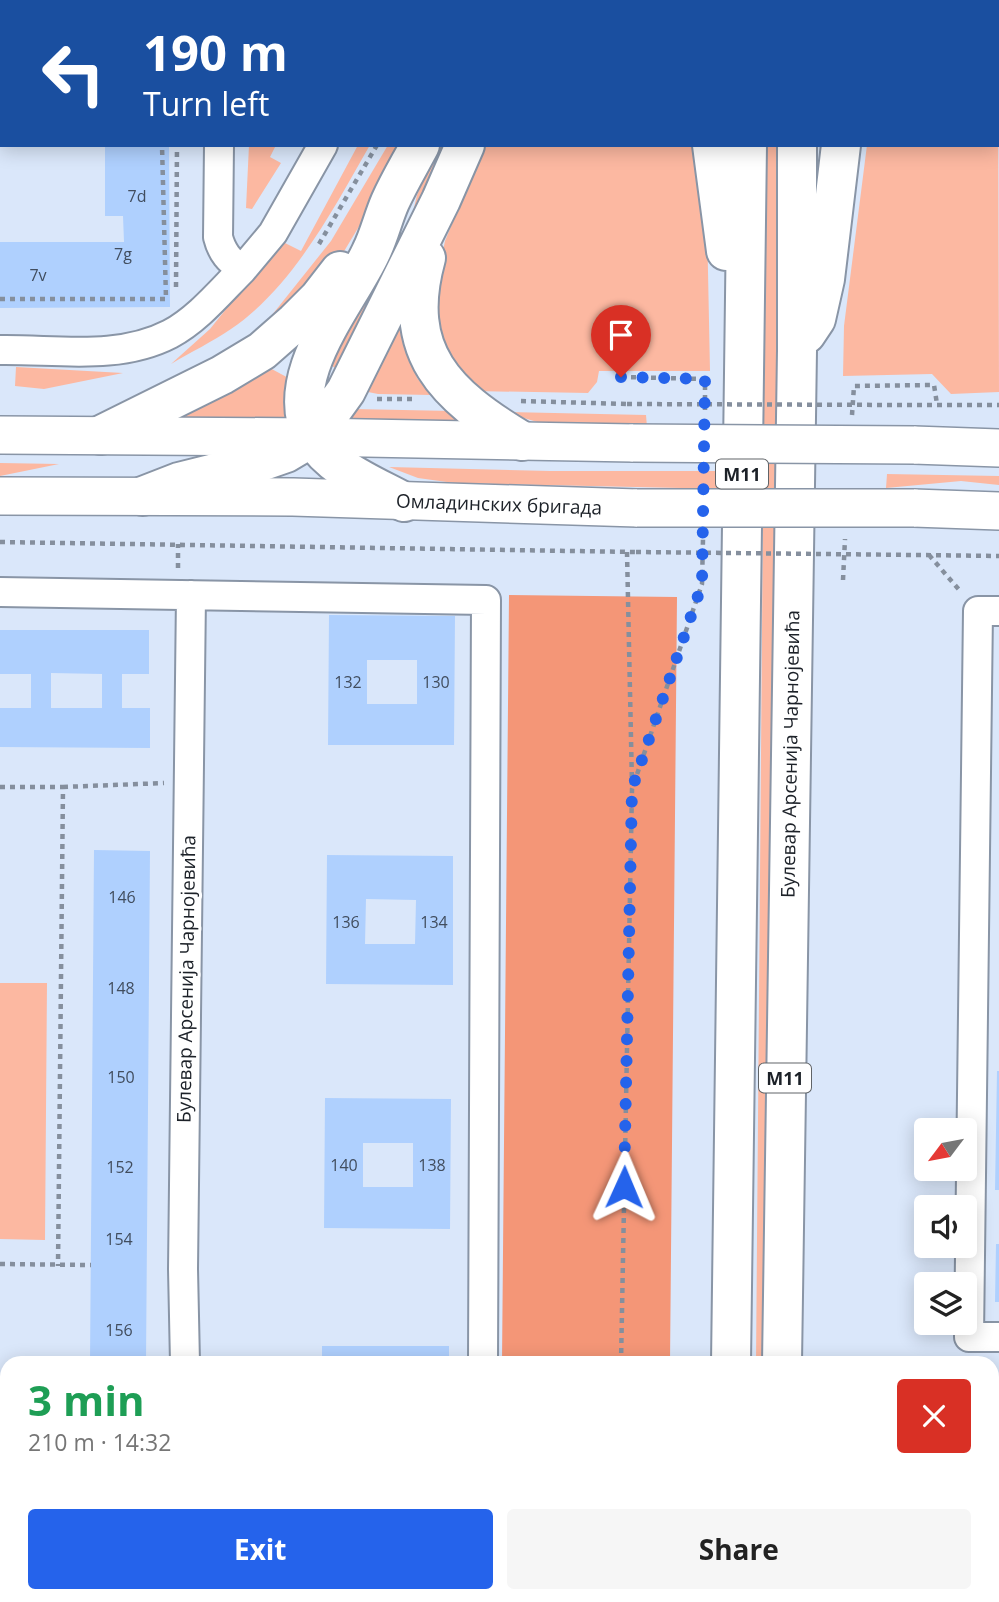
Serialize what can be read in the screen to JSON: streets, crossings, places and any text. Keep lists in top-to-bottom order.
{
  "streets": {
    "highway": ["M11", "Булевар Арсенија Чарнојевића"],
    "main road": ["Омладинских бригада"]
  },
  "house_numbers": [
    "7d",
    "7g",
    "7v",
    "132",
    "130",
    "146",
    "136",
    "134",
    "148",
    "150",
    "140",
    "138",
    "152",
    "154",
    "156"
  ],
  "north": "bottom left",
  "page": {
    "turn": ["190 m", "Turn left"],
    "heading": ["3 min", "210 m · 14:32"],
    "buttons": ["Exit", "Share"]
  }
}
